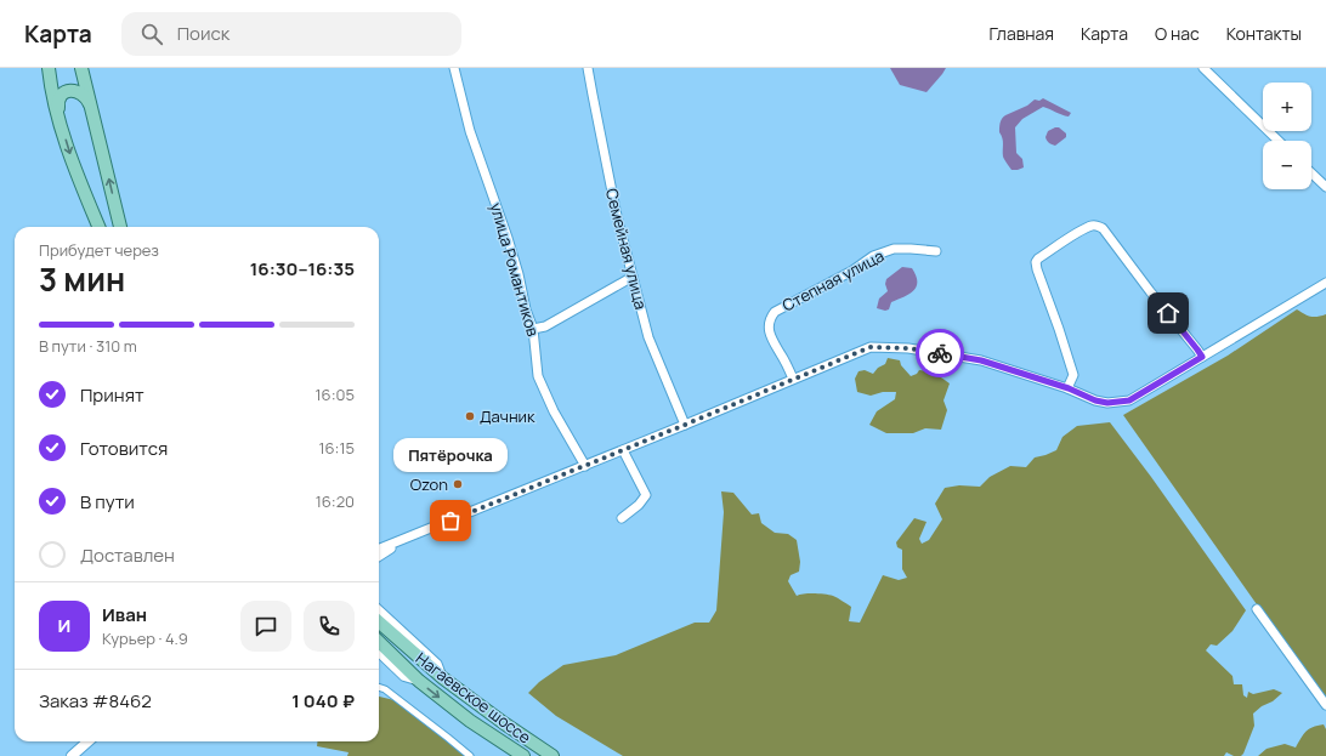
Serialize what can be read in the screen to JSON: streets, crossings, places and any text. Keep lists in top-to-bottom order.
{
  "streets": {
    "main road": ["Нагаевское шоссе"],
    "street": ["Семейная улица", "улица Романтиков", "Степная улица"]
  },
  "places": ["Дачник", "Ozon", "Пятёрочка"],
  "page": {
    "header": "Карта",
    "search": "Поиск",
    "nav": [
      "Главная",
      "Карта",
      "О нас",
      "Контакты"
    ],
    "map_buttons": ["+", "−"],
    "heading": ["3 мин", "Прибудет через", "16:30–16:35"],
    "panel": [
      "Иван",
      "Курьер · 4.9",
      "Заказ #8462",
      "1 040 ₽"
    ],
    "bar": "В пути · 310 m",
    "list": [
      ["Принят", "16:05"],
      ["Готовится", "16:15"],
      ["В пути", "16:20"],
      "Доставлен"
    ],
    "bubble": "Пятёрочка",
    "round": "И"
  }
}
